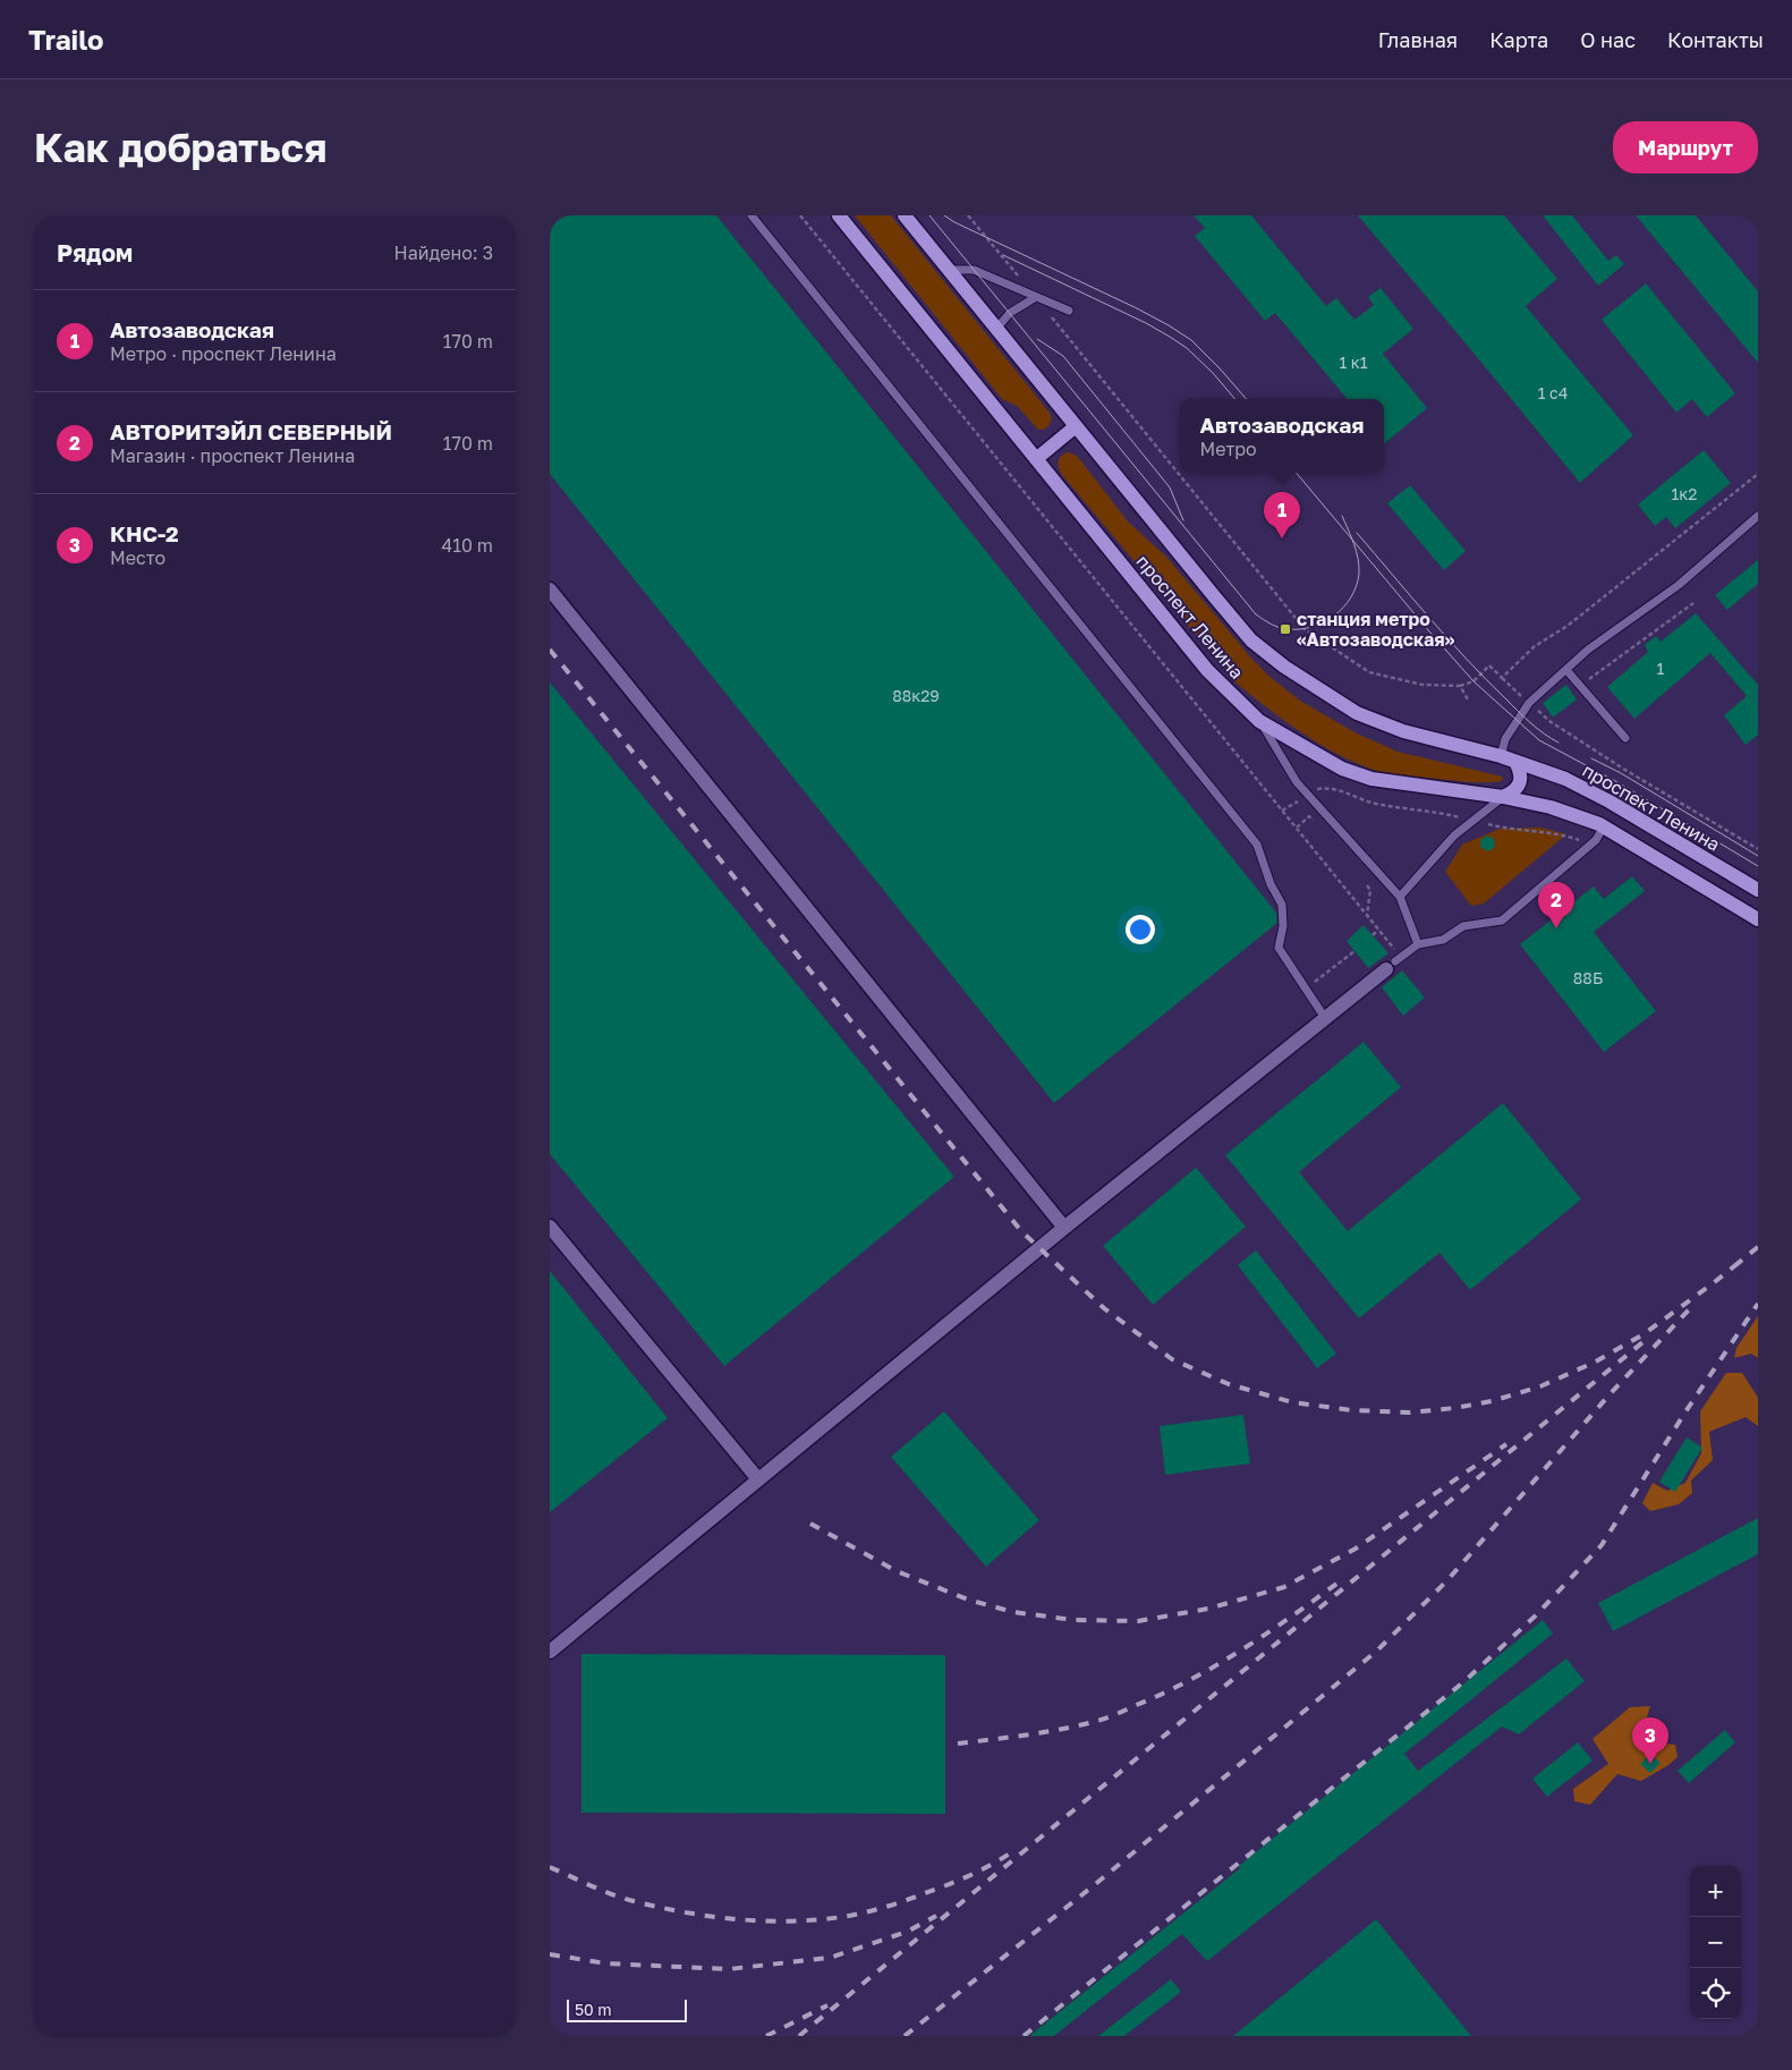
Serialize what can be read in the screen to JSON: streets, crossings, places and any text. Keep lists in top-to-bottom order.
{
  "streets": {
    "main road": ["проспект Ленина"]
  },
  "places": {
    "transit": ["станция метро «Автозаводская»"]
  },
  "house_numbers": [
    "1 к1",
    "1 с4",
    "1к2",
    "1",
    "88к29",
    "88Б"
  ],
  "scale_bar": "50 m",
  "page": {
    "header": "Trailo",
    "nav": [
      "Главная",
      "Карта",
      "О нас",
      "Контакты"
    ],
    "buttons": "Маршрут",
    "title": "Как добраться",
    "heading": ["Рядом", "Найдено: 3"],
    "list": [
      {
        "mark": "1",
        "name": "Автозаводская",
        "note": "Метро · проспект Ленина",
        "value": "170 m"
      },
      {
        "mark": "2",
        "name": "АВТОРИТЭЙЛ СЕВЕРНЫЙ",
        "note": "Магазин · проспект Ленина",
        "value": "170 m"
      },
      {
        "mark": "3",
        "name": "КНС-2",
        "note": "Место",
        "value": "410 m"
      }
    ],
    "popup": ["Автозаводская", "Метро"],
    "pins": ["1", "2", "3"],
    "map_buttons": ["+", "−"],
    "scale": "50 m"
  }
}
